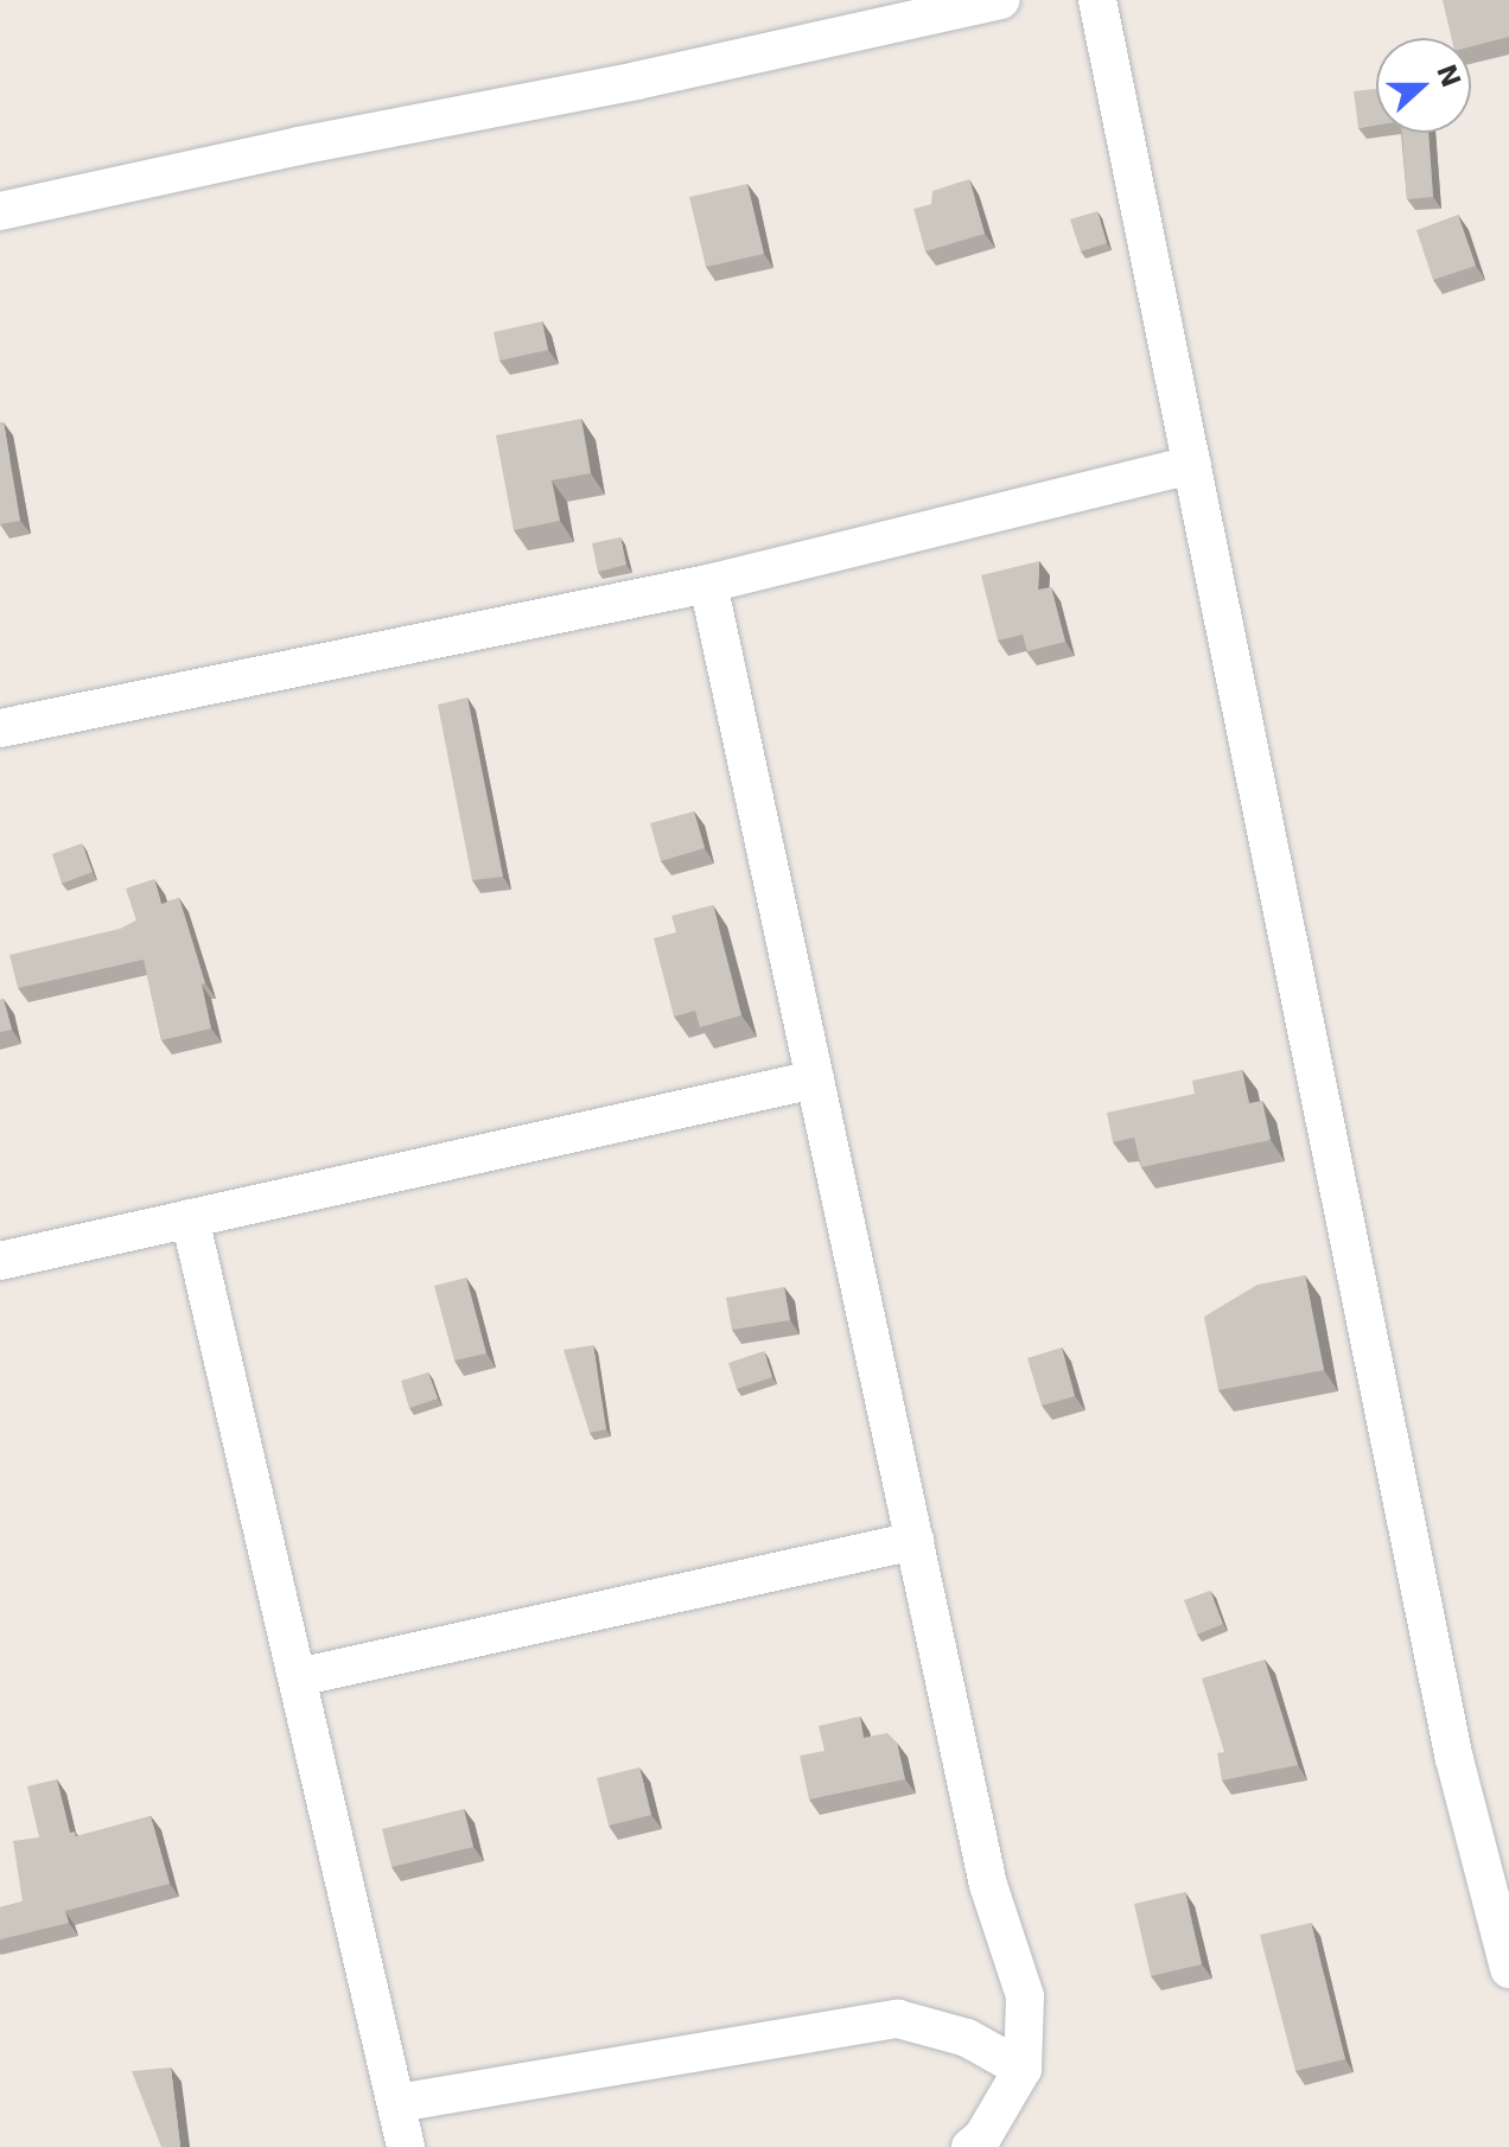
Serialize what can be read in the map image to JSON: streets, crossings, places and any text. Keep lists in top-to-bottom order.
{
  "north": "right"
}
